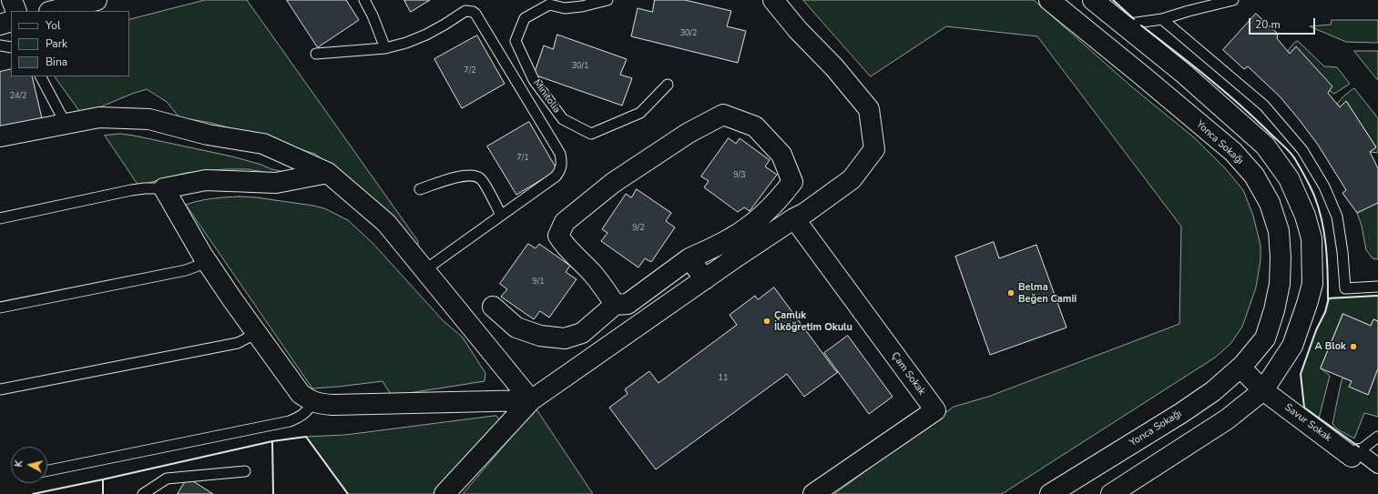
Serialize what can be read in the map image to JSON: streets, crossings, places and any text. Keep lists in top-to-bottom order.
{
  "streets": {
    "street": ["Yonca Sokağı", "Çam Sokak", "Savur Sokak"],
    "lane": ["Minitolia"]
  },
  "crossings": [
    ["Yonca Sokağı", "Savur Sokak"]
  ],
  "places": ["Belma Beğen Camii", "Çamlık İlköğretim Okulu", "A Blok"],
  "house_numbers": [
    "30/2",
    "30/1",
    "7/2",
    "24/2",
    "7/1",
    "9/3",
    "9/2",
    "9/1",
    "11"
  ],
  "legend": ["Yol", "Park", "Bina"],
  "scale_bar": "20 m",
  "north": "left"
}
